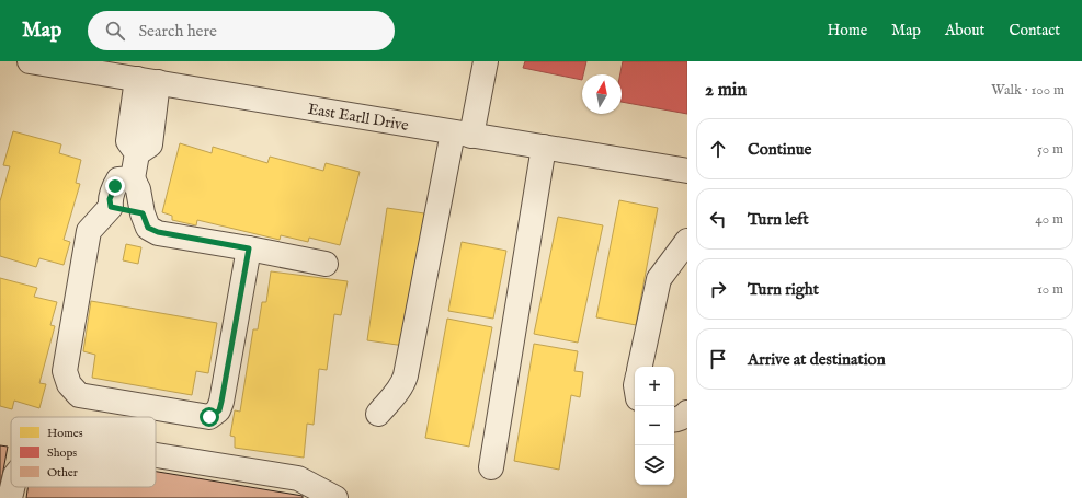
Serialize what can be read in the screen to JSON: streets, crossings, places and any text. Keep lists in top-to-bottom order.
{
  "streets": {
    "street": ["East Earll Drive"]
  },
  "legend": ["Homes", "Shops", "Other"],
  "north": "top",
  "page": {
    "header": "Map",
    "search": "Search here",
    "nav": [
      "Home",
      "Map",
      "About",
      "Contact"
    ],
    "heading": ["2 min", "Walk · 100 m"],
    "list": [
      ["Continue", "50 m"],
      ["Turn left", "40 m"],
      ["Turn right", "10 m"],
      "Arrive at destination"
    ],
    "map_buttons": ["+", "−"]
  }
}
